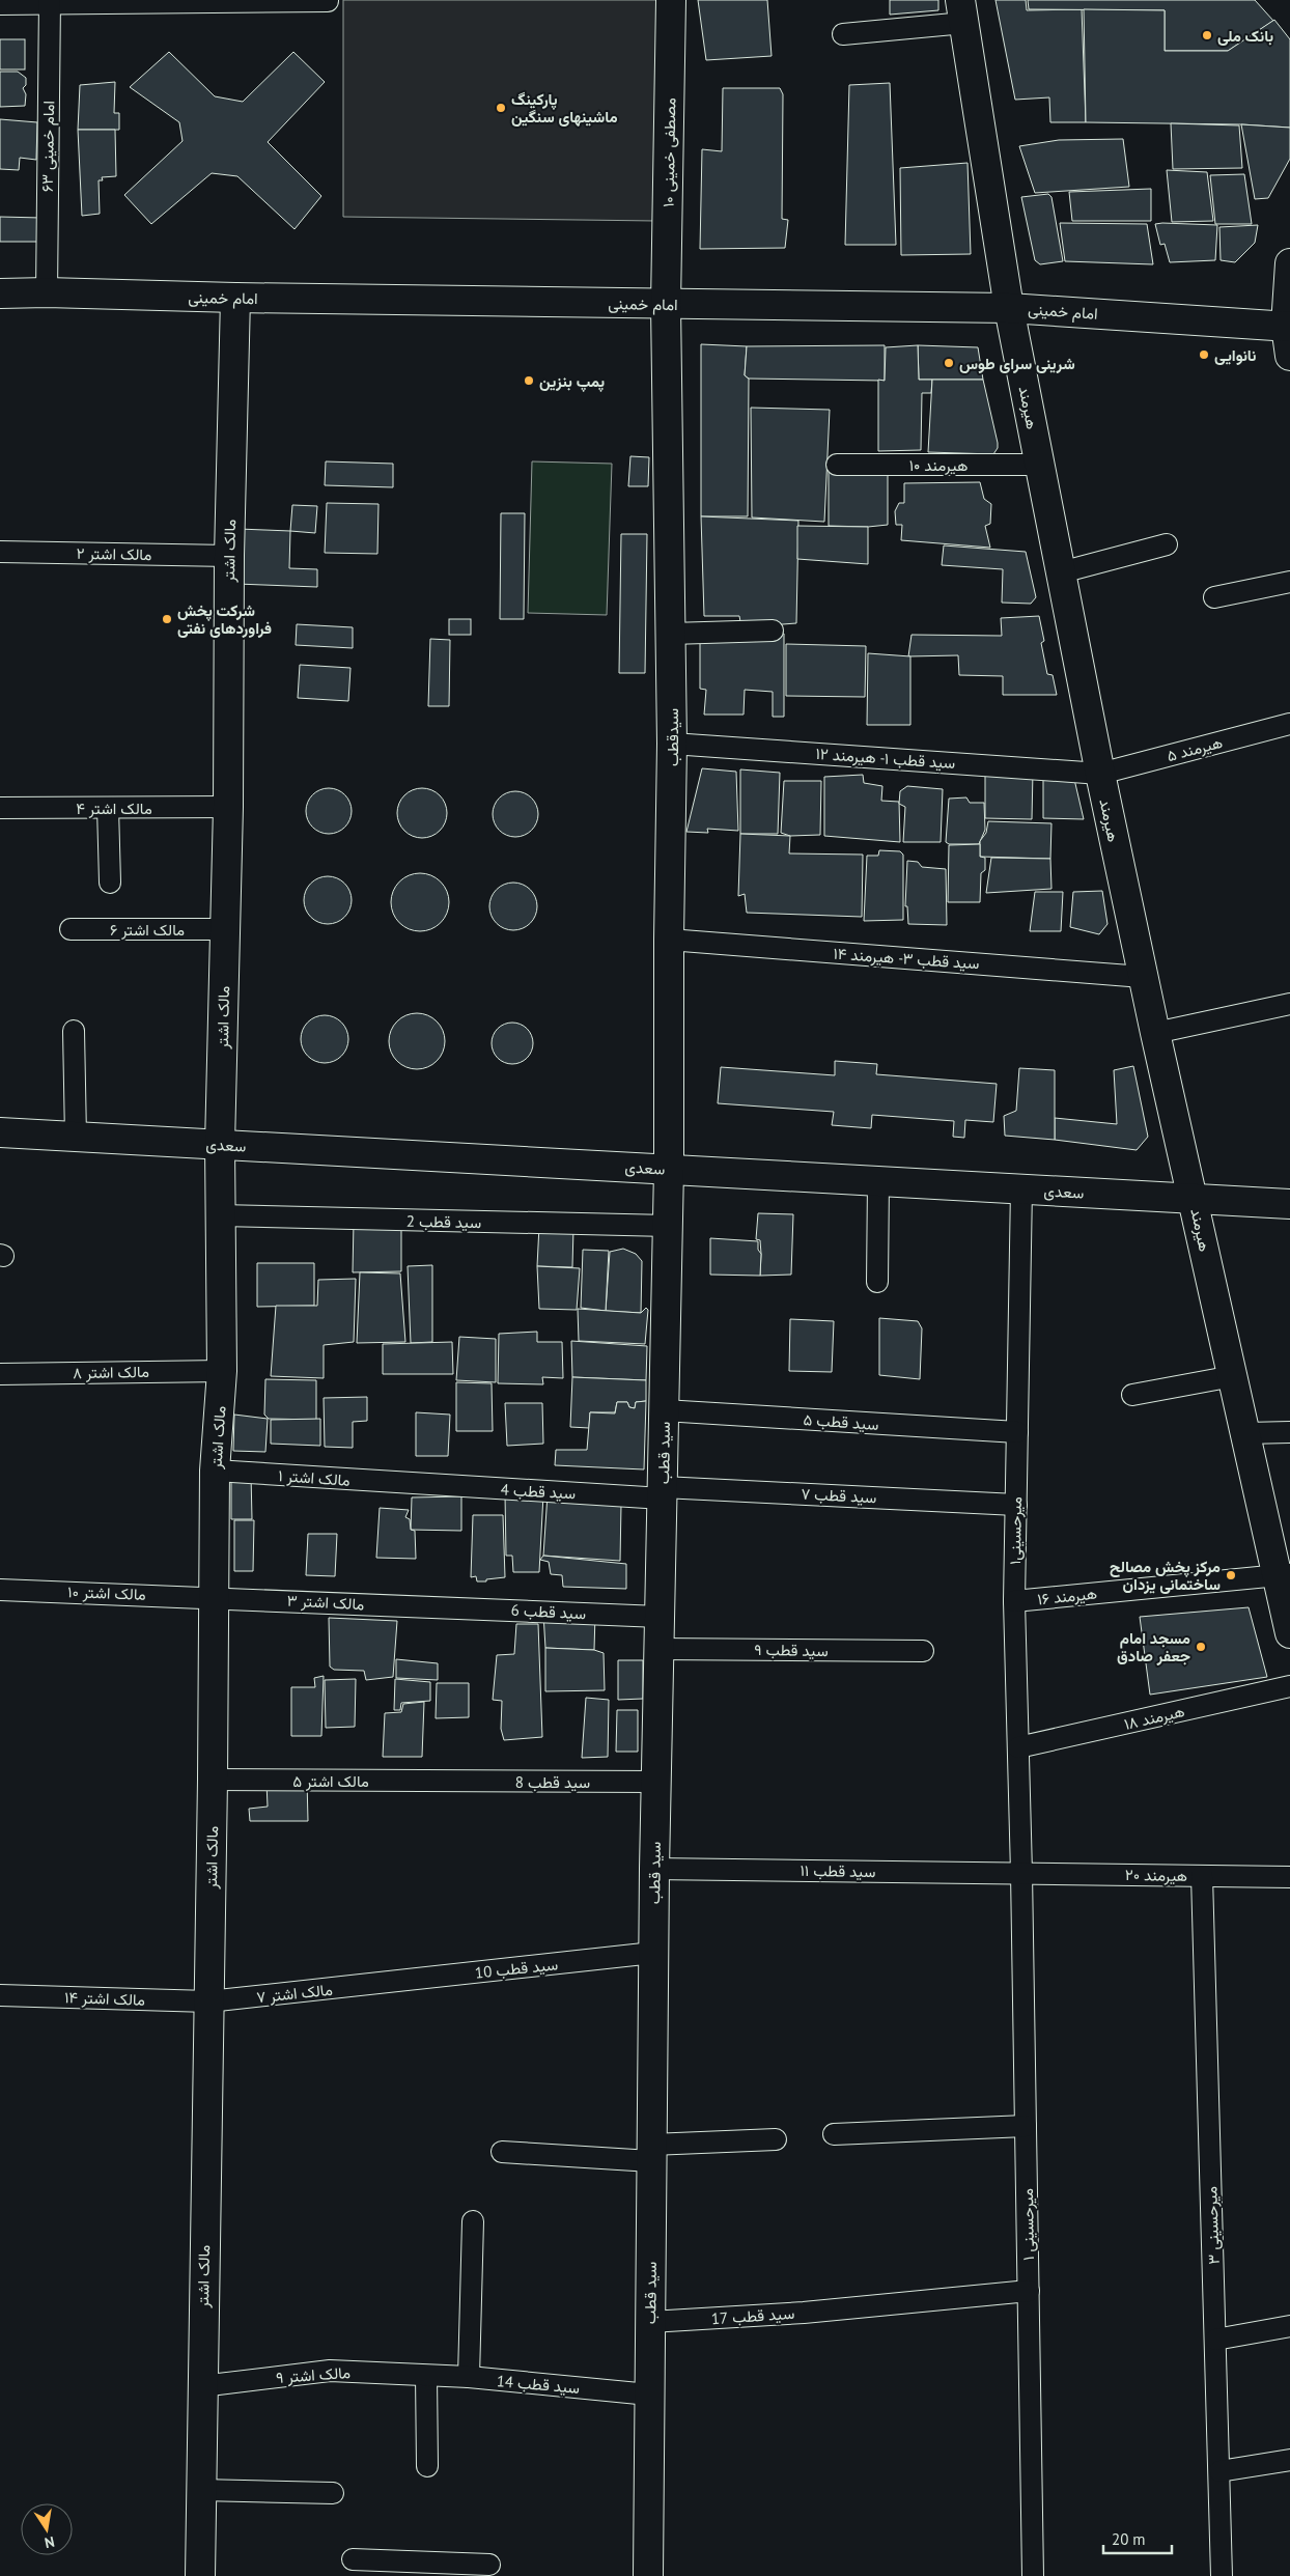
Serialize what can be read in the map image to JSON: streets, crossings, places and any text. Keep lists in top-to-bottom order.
{
  "streets": {
    "street": [
      "امام خمینی ۶۳",
      "مصطفی خمینی ۱۰",
      "امام خمینی",
      "هیرمند",
      "هیرمند ۱۰",
      "مالک اشتر",
      "مالک اشتر ۲",
      "سیدقطب",
      "هیرمند ۵",
      "سید قطب ۱- هیرمند ۱۲",
      "مالک اشتر ۴",
      "مالک اشتر ۶",
      "سید قطب ۳- هیرمند ۱۴",
      "سعدی",
      "سید قطب 2",
      "مالک اشتر ۸",
      "سید قطب ۵",
      "سید قطب",
      "مالک اشتر ۱",
      "سید قطب 4",
      "سید قطب ۷",
      "میرحسینی۱",
      "مالک اشتر ۱۰",
      "هیرمند ۱۶",
      "مالک اشتر ۳",
      "سید قطب 6",
      "سید قطب ۹",
      "هیرمند ۱۸",
      "مالک اشتر ۵",
      "سید قطب 8",
      "سید قطب ۱۱",
      "هیرمند ۲۰",
      "سید قطب 10",
      "مالک اشتر ۷",
      "مالک اشتر ۱۴",
      "میرحسینی ۱",
      "میرحسینی ۳",
      "سید قطب 17",
      "مالک اشتر ۹",
      "سید قطب 14"
    ]
  },
  "crossings": [
    ["امام خمینی ۶۳", "امام خمینی"],
    ["مصطفی خمینی ۱۰", "امام خمینی"],
    ["مصطفی خمینی ۱۰", "سیدقطب"],
    ["امام خمینی", "هیرمند"],
    ["امام خمینی", "مالک اشتر"],
    ["امام خمینی", "سیدقطب"],
    ["هیرمند", "هیرمند ۱۰"],
    ["هیرمند", "هیرمند ۵"],
    ["هیرمند", "سید قطب ۱- هیرمند ۱۲"],
    ["هیرمند", "سید قطب ۳- هیرمند ۱۴"],
    ["هیرمند", "سعدی"],
    ["هیرمند", "هیرمند ۱۶"],
    ["مالک اشتر", "مالک اشتر ۲"],
    ["مالک اشتر", "مالک اشتر ۴"],
    ["مالک اشتر", "مالک اشتر ۶"],
    ["مالک اشتر", "سعدی"],
    ["مالک اشتر", "سید قطب 2"],
    ["مالک اشتر", "مالک اشتر ۸"],
    ["مالک اشتر", "مالک اشتر ۱"],
    ["مالک اشتر", "مالک اشتر ۱۰"],
    ["مالک اشتر", "مالک اشتر ۳"],
    ["مالک اشتر", "مالک اشتر ۵"],
    ["مالک اشتر", "مالک اشتر ۷"],
    ["مالک اشتر", "مالک اشتر ۱۴"],
    ["مالک اشتر", "مالک اشتر ۹"],
    ["سیدقطب", "سید قطب ۱- هیرمند ۱۲"],
    ["سیدقطب", "سید قطب ۳- هیرمند ۱۴"],
    ["سیدقطب", "سعدی"],
    ["سیدقطب", "سید قطب"],
    ["هیرمند ۵", "سید قطب ۱- هیرمند ۱۲"],
    ["سعدی", "سید قطب"],
    ["سعدی", "میرحسینی۱"],
    ["سید قطب 2", "سید قطب"],
    ["سید قطب ۵", "سید قطب"],
    ["سید قطب ۵", "میرحسینی۱"],
    ["سید قطب", "سید قطب 4"],
    ["سید قطب", "سید قطب ۷"],
    ["سید قطب", "سید قطب 6"],
    ["سید قطب", "سید قطب ۹"],
    ["سید قطب", "سید قطب 8"],
    ["سید قطب", "سید قطب ۱۱"],
    ["سید قطب", "سید قطب 10"],
    ["سید قطب", "سید قطب 17"],
    ["سید قطب", "سید قطب 14"],
    ["مالک اشتر ۱", "سید قطب 4"],
    ["سید قطب 4", "سید قطب ۷"],
    ["سید قطب ۷", "میرحسینی۱"],
    ["میرحسینی۱", "هیرمند ۱۶"],
    ["میرحسینی۱", "هیرمند ۱۸"],
    ["میرحسینی۱", "سید قطب ۱۱"],
    ["میرحسینی۱", "هیرمند ۲۰"],
    ["میرحسینی۱", "میرحسینی ۱"],
    ["مالک اشتر ۱۰", "مالک اشتر ۳"],
    ["مالک اشتر ۳", "سید قطب 6"],
    ["مالک اشتر ۵", "سید قطب 8"],
    ["سید قطب ۱۱", "هیرمند ۲۰"],
    ["سید قطب ۱۱", "میرحسینی ۱"],
    ["هیرمند ۲۰", "میرحسینی ۱"],
    ["هیرمند ۲۰", "میرحسینی ۳"],
    ["سید قطب 10", "مالک اشتر ۷"],
    ["مالک اشتر ۷", "مالک اشتر ۱۴"],
    ["میرحسینی ۱", "سید قطب 17"],
    ["مالک اشتر ۹", "سید قطب 14"]
  ],
  "places": [
    "بانک ملی",
    "پارکینگ ماشینهای سنگین",
    "نانوایی",
    "شرینی سرای طوس",
    "پمپ بنزین",
    "شرکت پخش فراوردهای نفتی",
    "مرکز پخش مصالح ساختمانی یزدان",
    "مسجد امام جعفر صادق"
  ],
  "scale_bar": "20 m",
  "north": "bottom"
}
